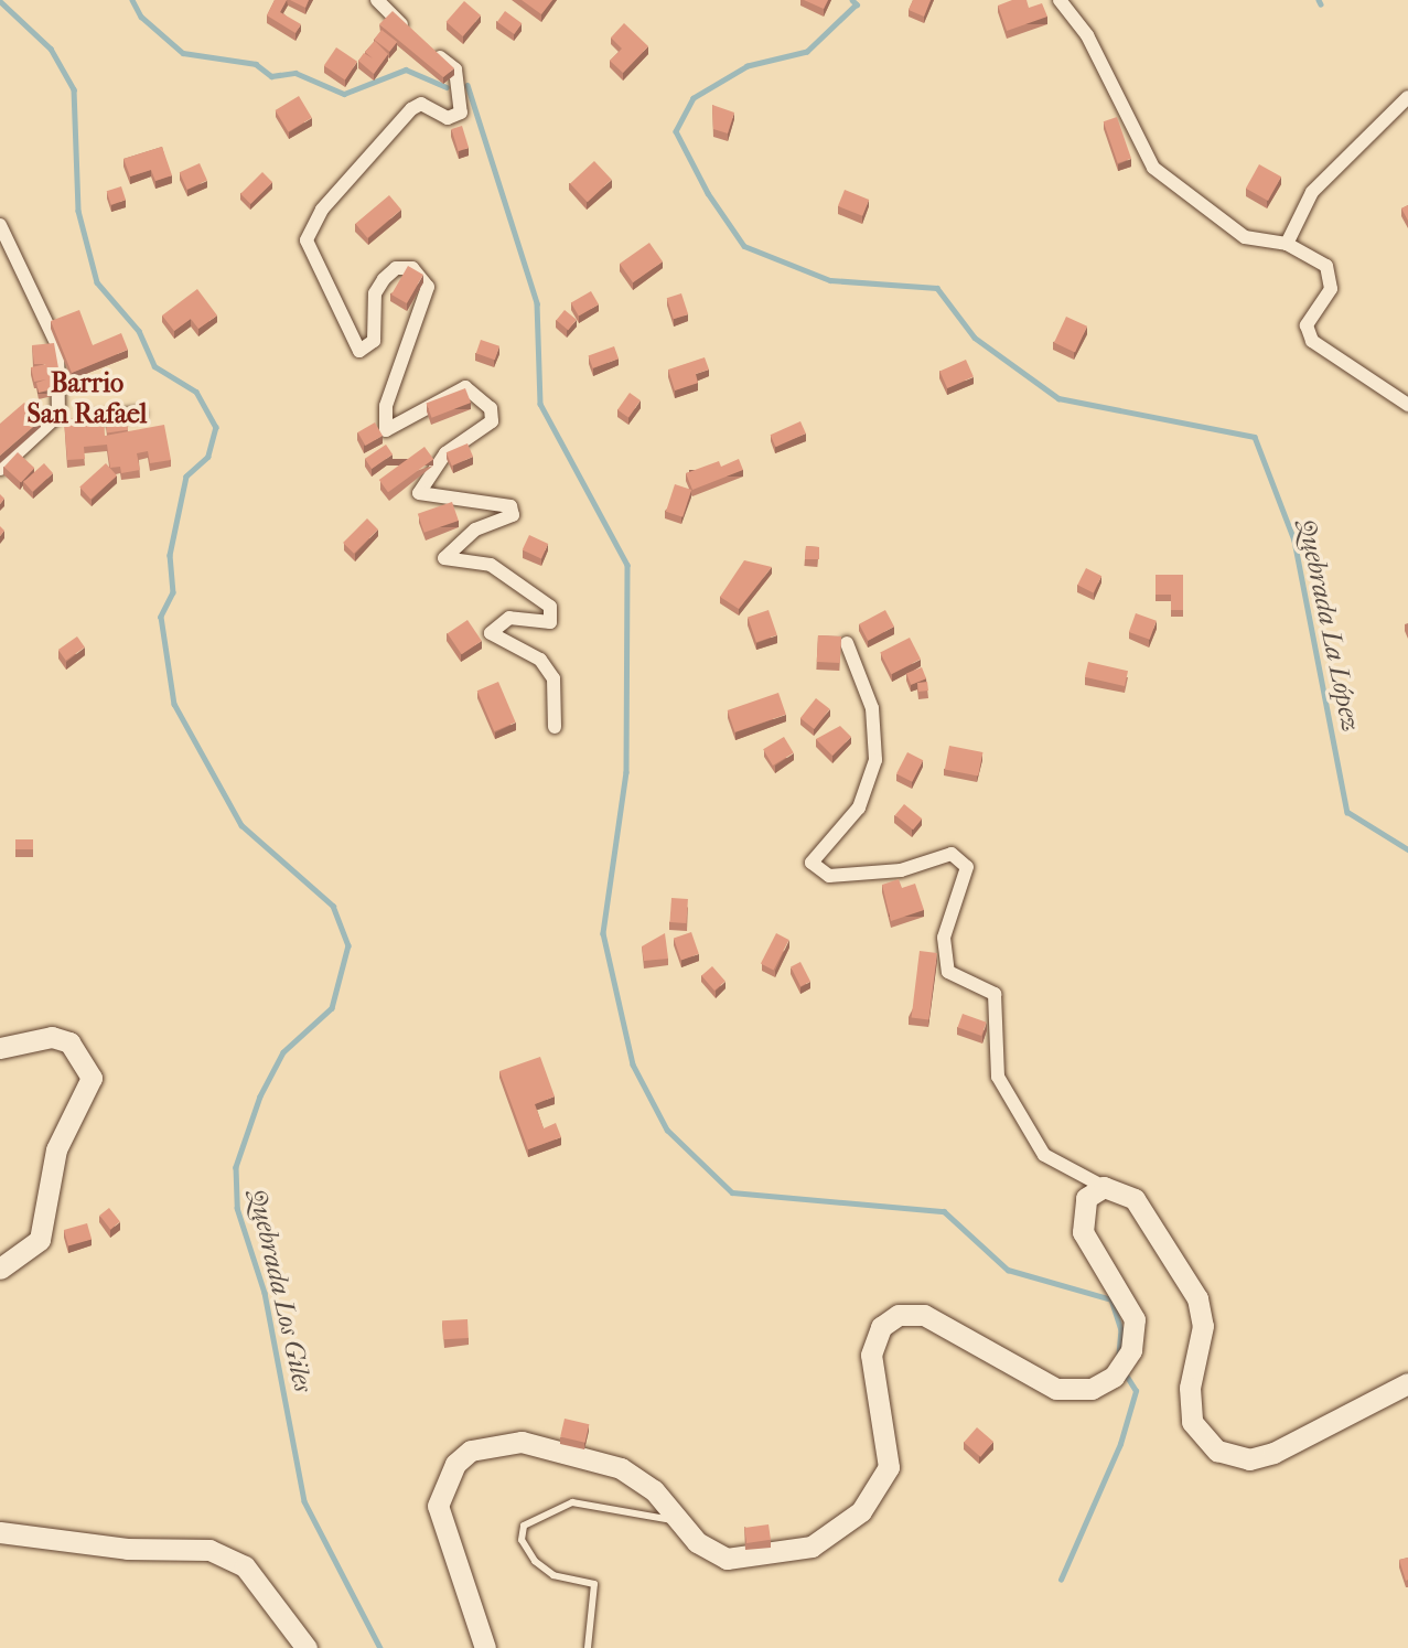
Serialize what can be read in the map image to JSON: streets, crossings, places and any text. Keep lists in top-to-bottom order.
{
  "districts": ["Barrio San Rafael"],
  "water": ["Quebrada La López", "Quebrada Los Giles"]
}
